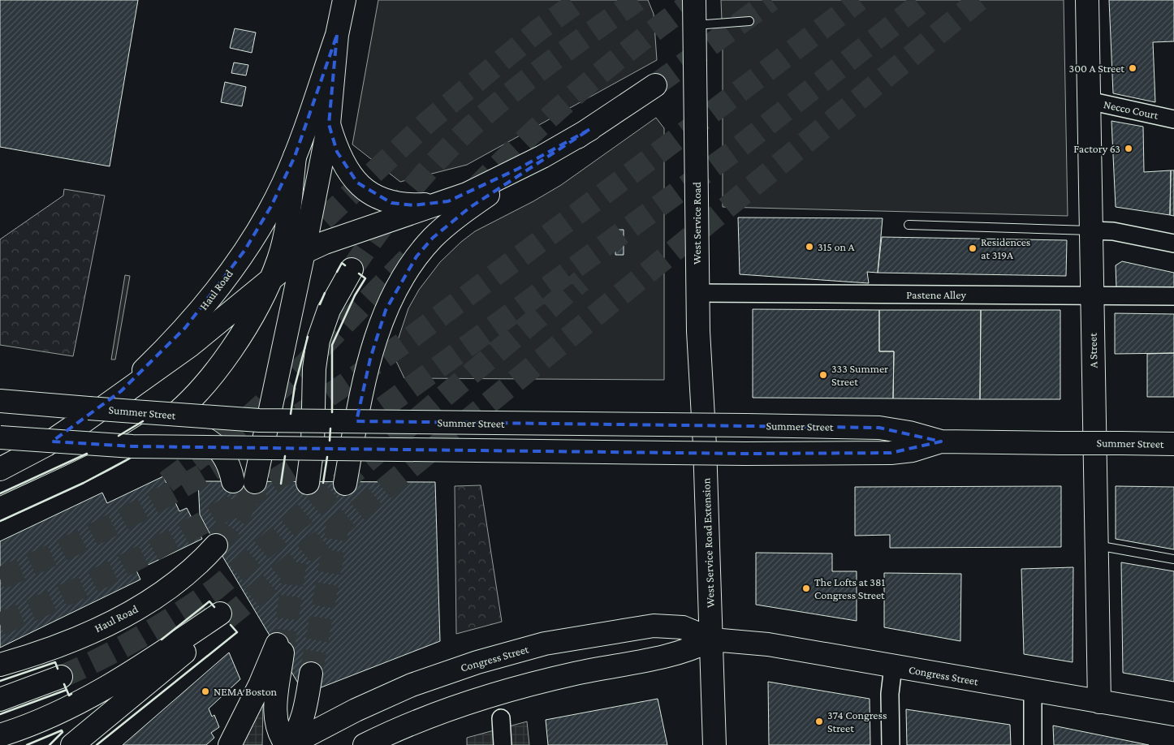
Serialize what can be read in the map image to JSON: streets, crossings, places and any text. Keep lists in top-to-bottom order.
{
  "streets": {
    "main road": [
      "West Service Road",
      "Haul Road",
      "A Street",
      "Summer Street",
      "West Service Road Extension",
      "Congress Street"
    ],
    "street": ["Necco Court", "Pastene Alley"]
  },
  "crossings": [
    ["Necco Court", "A Street"],
    ["West Service Road", "Pastene Alley"],
    ["West Service Road", "West Service Road Extension"],
    ["Pastene Alley", "A Street"],
    ["A Street", "Congress Street"],
    ["West Service Road Extension", "Congress Street"]
  ],
  "places": [
    "300 A Street",
    "Factory 63",
    "315 on A",
    "Residences at 319A",
    "333 Summer Street",
    "The Lofts at 381 Congress Street",
    "NEMA Boston",
    "374 Congress Street"
  ]
}
